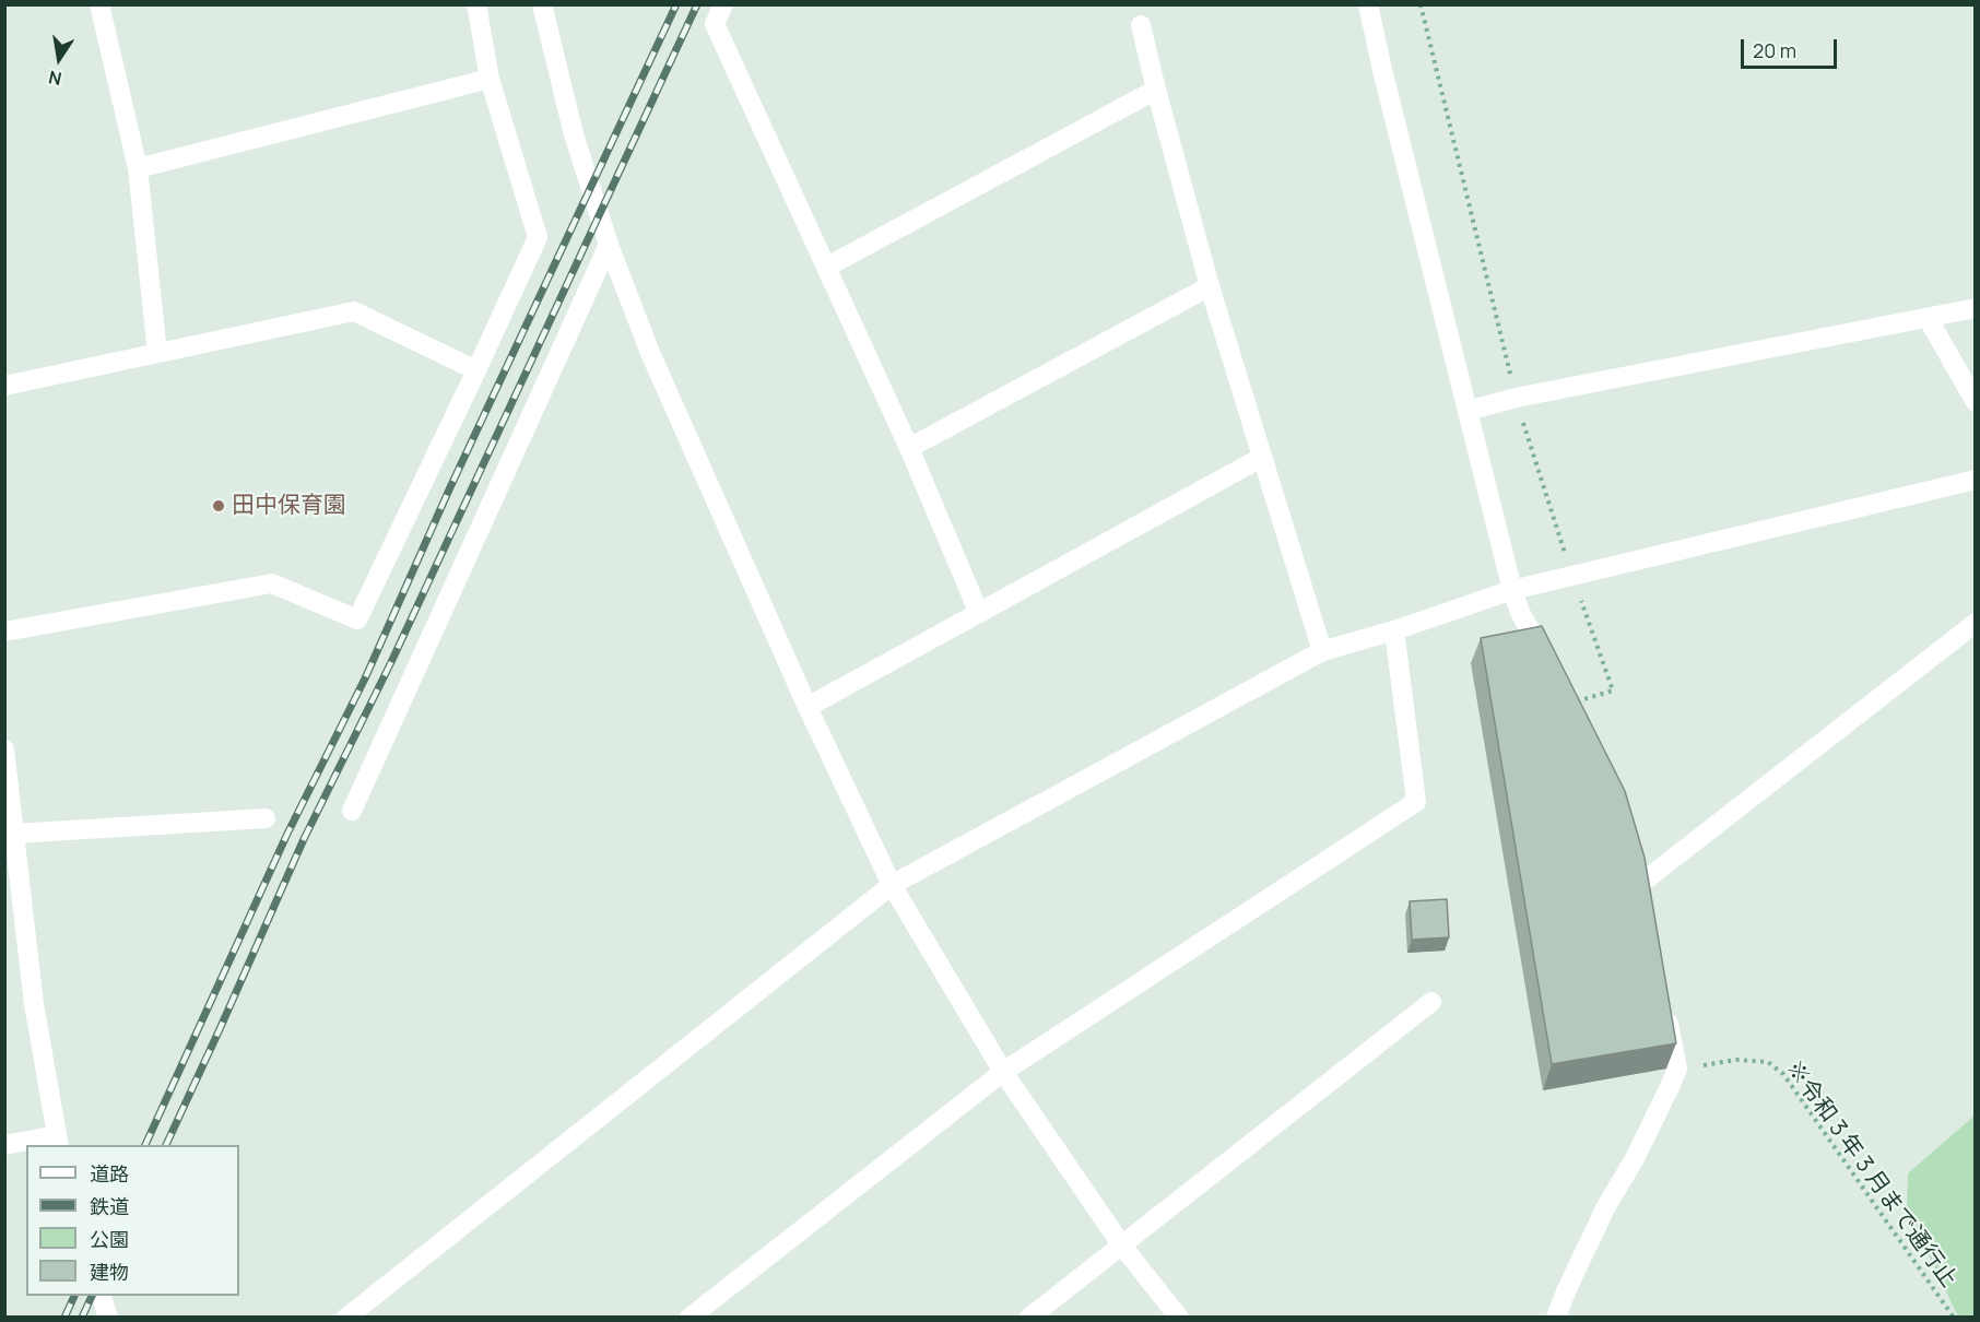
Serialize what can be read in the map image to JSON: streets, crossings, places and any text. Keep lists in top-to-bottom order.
{
  "streets": {
    "path": ["※令和 3 年 3 月まで通行止"]
  },
  "places": ["田中保育園"],
  "legend": [
    "道路",
    "鉄道",
    "公園",
    "建物"
  ],
  "scale_bar": "20 m",
  "north": "bottom"
}
